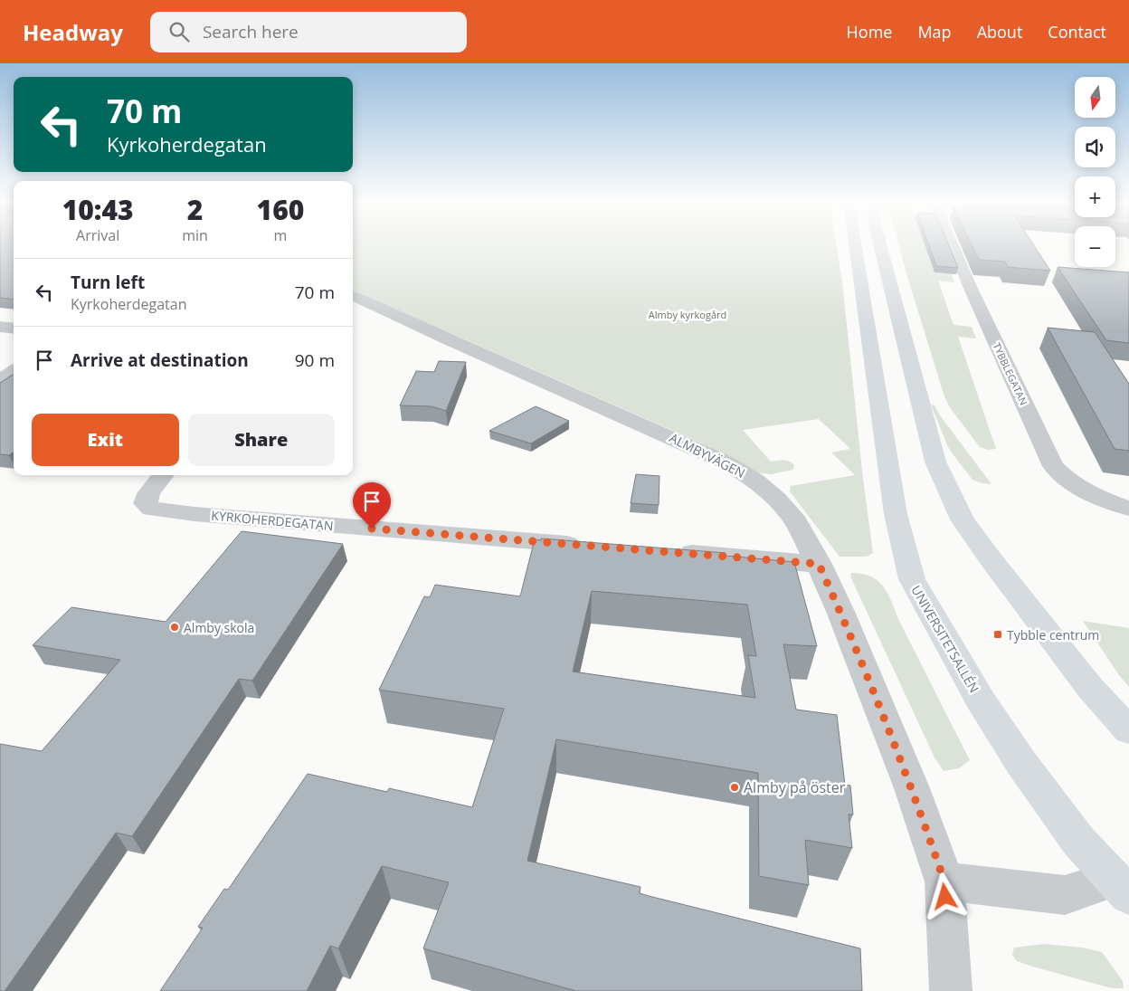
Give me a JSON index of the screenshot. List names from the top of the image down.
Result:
{
  "streets": {
    "main road": ["UNIVERSITETSALLÉN"],
    "street": ["TYBBLEGATAN", "ALMBYVÄGEN", "KYRKOHERDEGATAN"]
  },
  "parks": ["Almby kyrkogård"],
  "places": {
    "other": ["Almby skola", "Almby på öster"],
    "transit": ["Tybble centrum"]
  },
  "north": "bottom",
  "page": {
    "header": "Headway",
    "search": "Search here",
    "nav": [
      "Home",
      "Map",
      "About",
      "Contact"
    ],
    "map_buttons": ["+", "−"],
    "turn": ["70 m", "Kyrkoherdegatan"],
    "eta": [
      "10:43",
      "Arrival",
      "2",
      "min",
      "160",
      "m"
    ],
    "list": [
      {
        "name": "Turn left",
        "note": "Kyrkoherdegatan",
        "value": "70 m"
      },
      {
        "name": "Arrive at destination",
        "value": "90 m"
      }
    ],
    "buttons": ["Exit", "Share"]
  }
}
